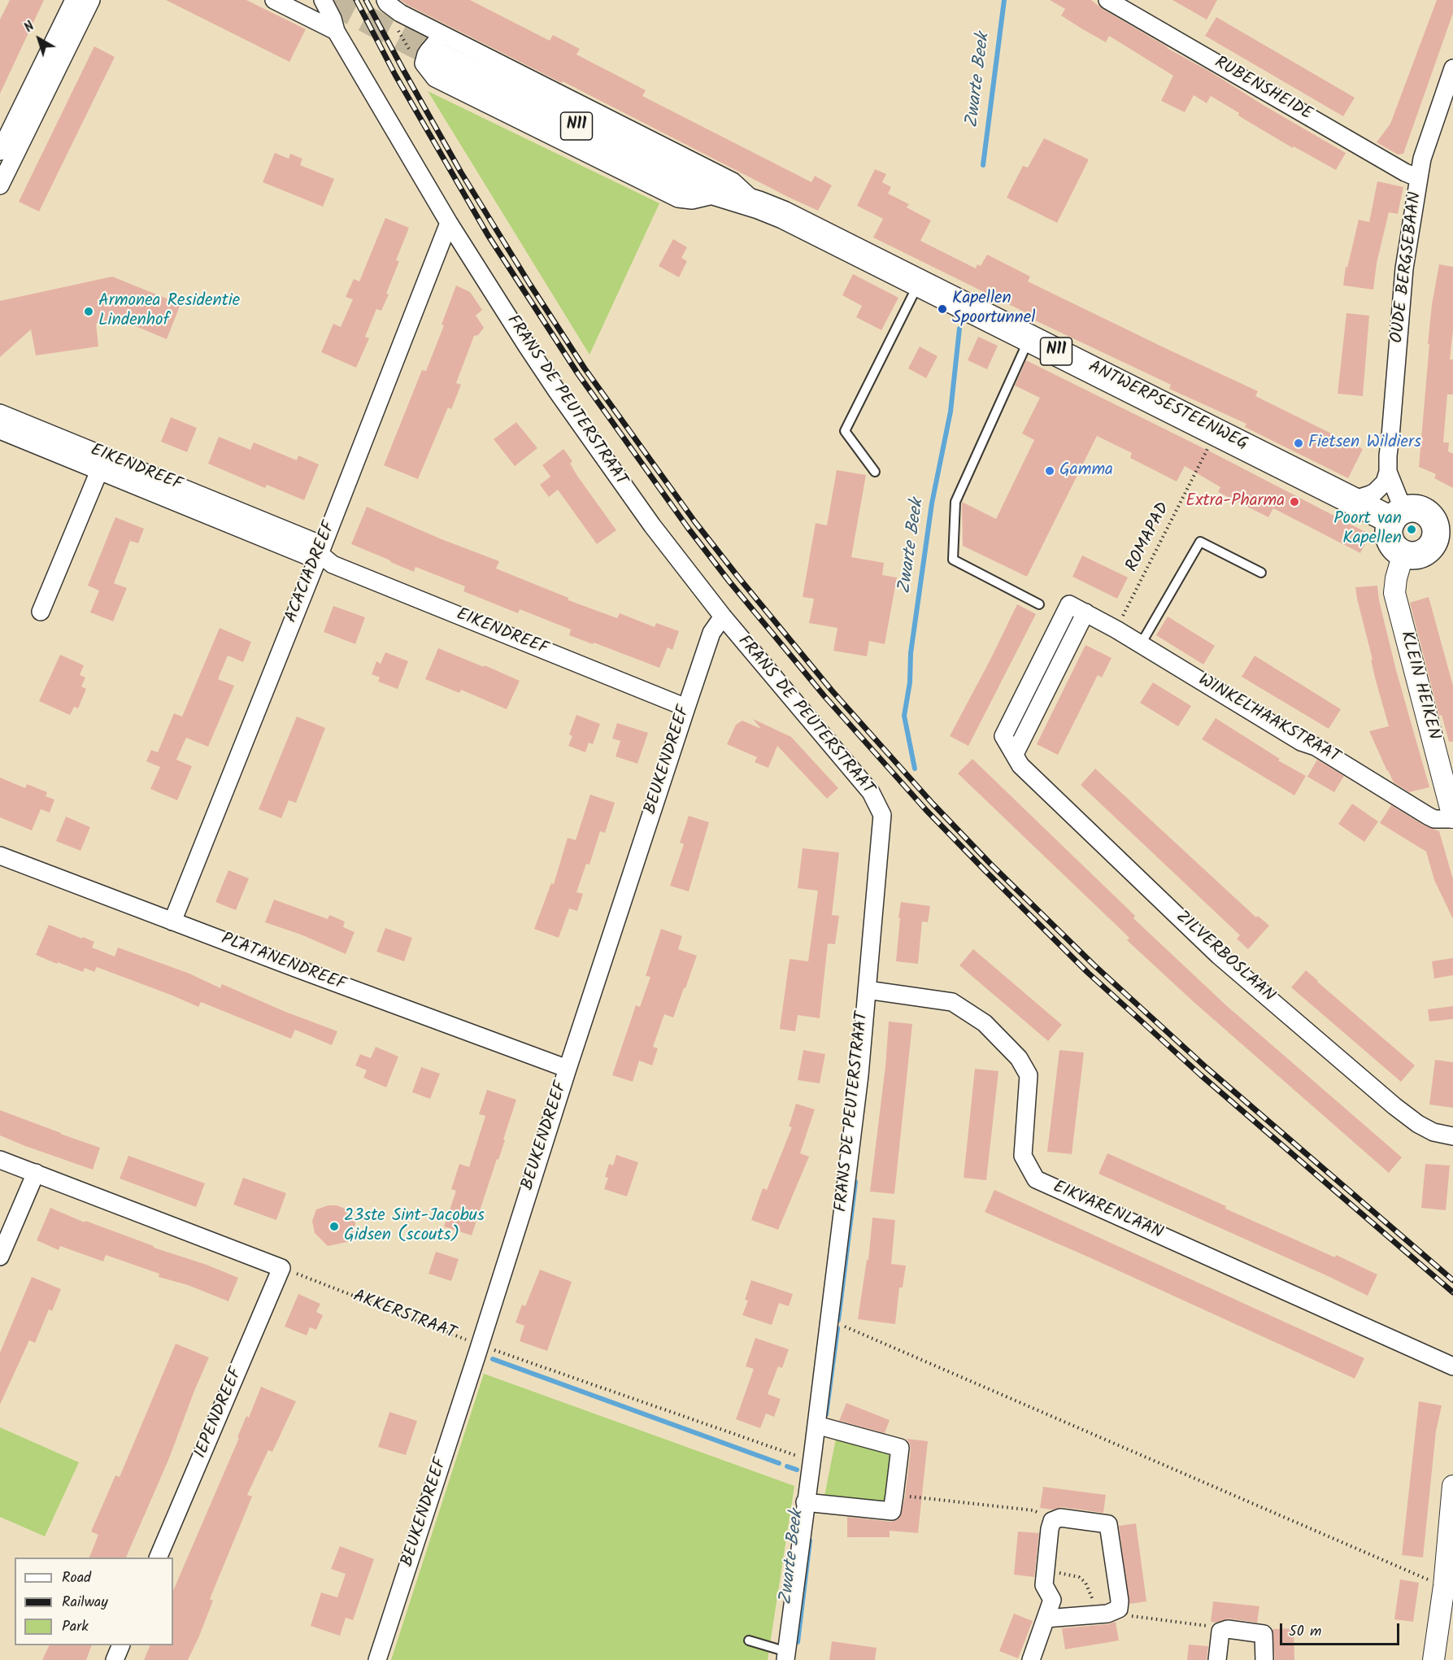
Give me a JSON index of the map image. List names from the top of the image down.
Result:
{
  "streets": {
    "main road": ["N11", "ANTWERPSESTEENWEG"],
    "street": [
      "RUBENSHEIDE",
      "OUDE BERGSEBAAN",
      "FRANS DE PEUTERSTRAAT",
      "EIKENDREEF",
      "ACACIADREEF",
      "KLEIN HEIKEN",
      "WINKELHAAKSTRAAT",
      "BEUKENDREEF",
      "ZILVERBOSLAAN",
      "PLATANENDREEF",
      "EIKVARENLAAN",
      "IEPENDREEF"
    ],
    "path": ["ROMAPAD", "AKKERSTRAAT"]
  },
  "crossings": [
    ["RUBENSHEIDE", "OUDE BERGSEBAAN"],
    ["N11", "OUDE BERGSEBAAN"],
    ["N11", "ANTWERPSESTEENWEG"],
    ["N11", "KLEIN HEIKEN"],
    ["OUDE BERGSEBAAN", "ANTWERPSESTEENWEG"],
    ["OUDE BERGSEBAAN", "KLEIN HEIKEN"],
    ["FRANS DE PEUTERSTRAAT", "ACACIADREEF"],
    ["FRANS DE PEUTERSTRAAT", "BEUKENDREEF"],
    ["FRANS DE PEUTERSTRAAT", "EIKVARENLAAN"],
    ["FRANS DE PEUTERSTRAAT", "AKKERSTRAAT"],
    ["ANTWERPSESTEENWEG", "ROMAPAD"],
    ["ANTWERPSESTEENWEG", "KLEIN HEIKEN"],
    ["EIKENDREEF", "ACACIADREEF"],
    ["EIKENDREEF", "BEUKENDREEF"],
    ["ROMAPAD", "WINKELHAAKSTRAAT"],
    ["ACACIADREEF", "PLATANENDREEF"],
    ["KLEIN HEIKEN", "WINKELHAAKSTRAAT"],
    ["WINKELHAAKSTRAAT", "ZILVERBOSLAAN"],
    ["BEUKENDREEF", "PLATANENDREEF"],
    ["BEUKENDREEF", "AKKERSTRAAT"],
    ["AKKERSTRAAT", "IEPENDREEF"]
  ],
  "water": ["Zwarte Beek"],
  "places": [
    "Kapellen Spoortunnel",
    "Armonea Residentie Lindenhof",
    "Fietsen Wildiers",
    "Gamma",
    "Extra-Pharma",
    "Poort van Kapellen",
    "23ste Sint-Jacobus Gidsen (scouts)"
  ],
  "legend": ["Road", "Railway", "Park"],
  "scale_bar": "50 m",
  "north": "top left"
}
